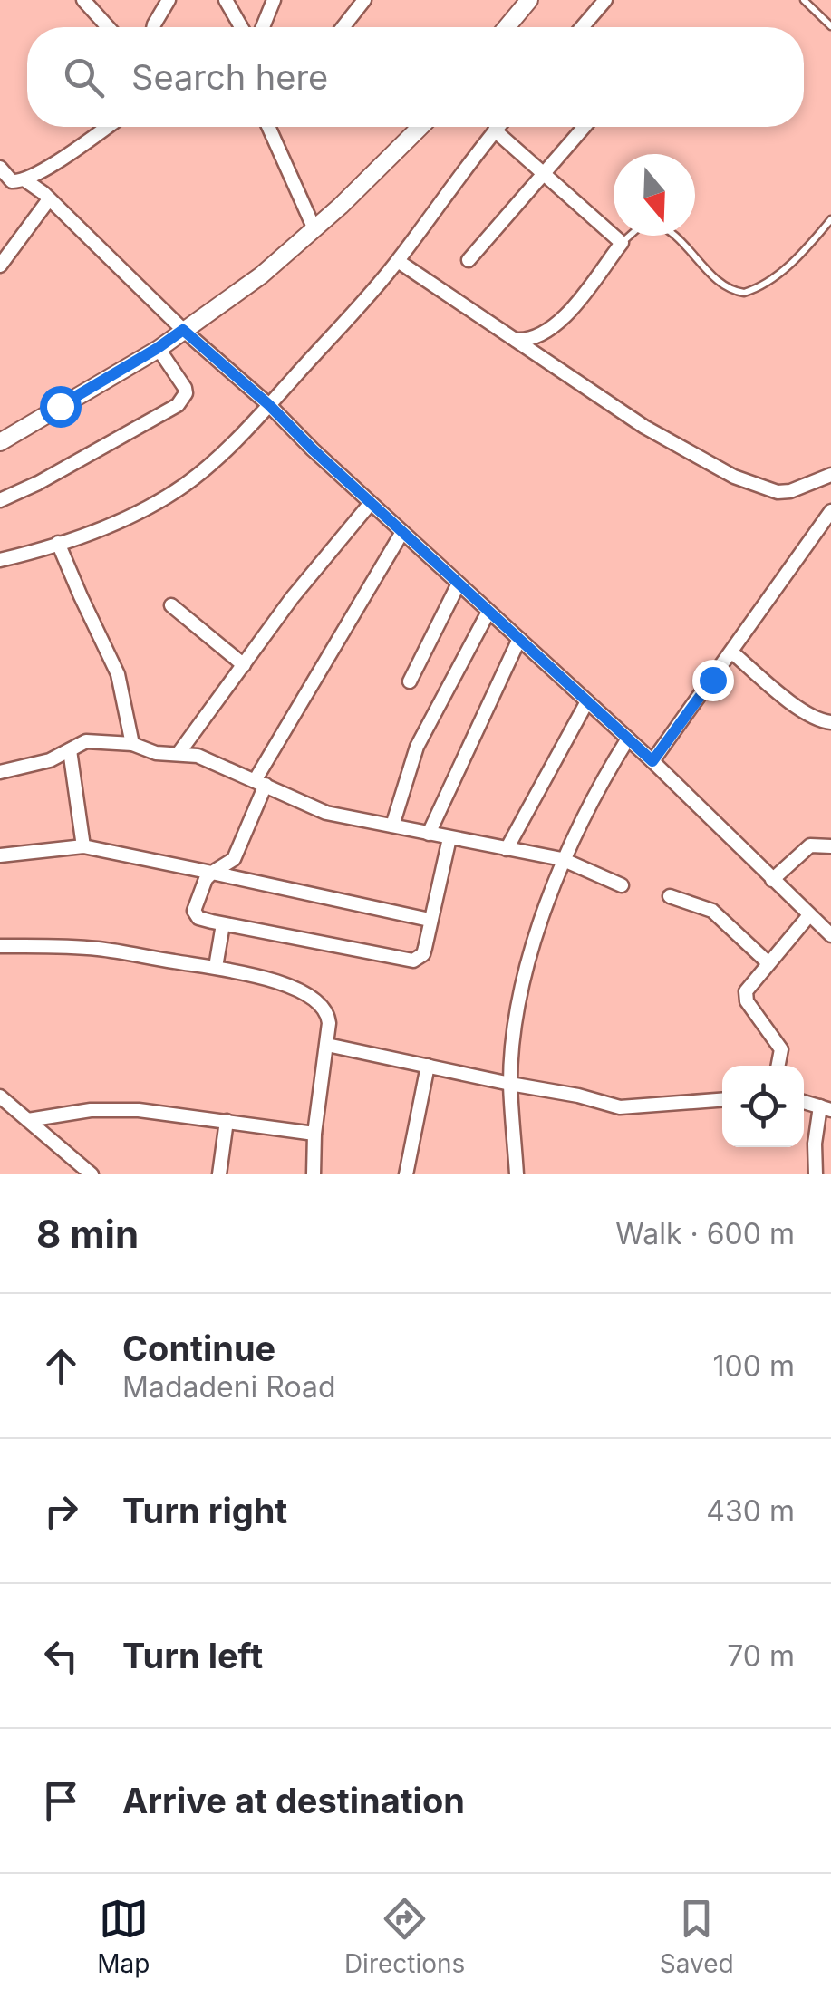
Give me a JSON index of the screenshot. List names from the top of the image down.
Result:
{
  "north": "bottom",
  "page": {
    "search": "Search here",
    "heading": ["8 min", "Walk · 600 m"],
    "list": [
      ["Continue", "Madadeni Road", "100 m"],
      ["Turn right", "430 m"],
      ["Turn left", "70 m"],
      "Arrive at destination"
    ],
    "nav": ["Map", "Directions", "Saved"]
  }
}
